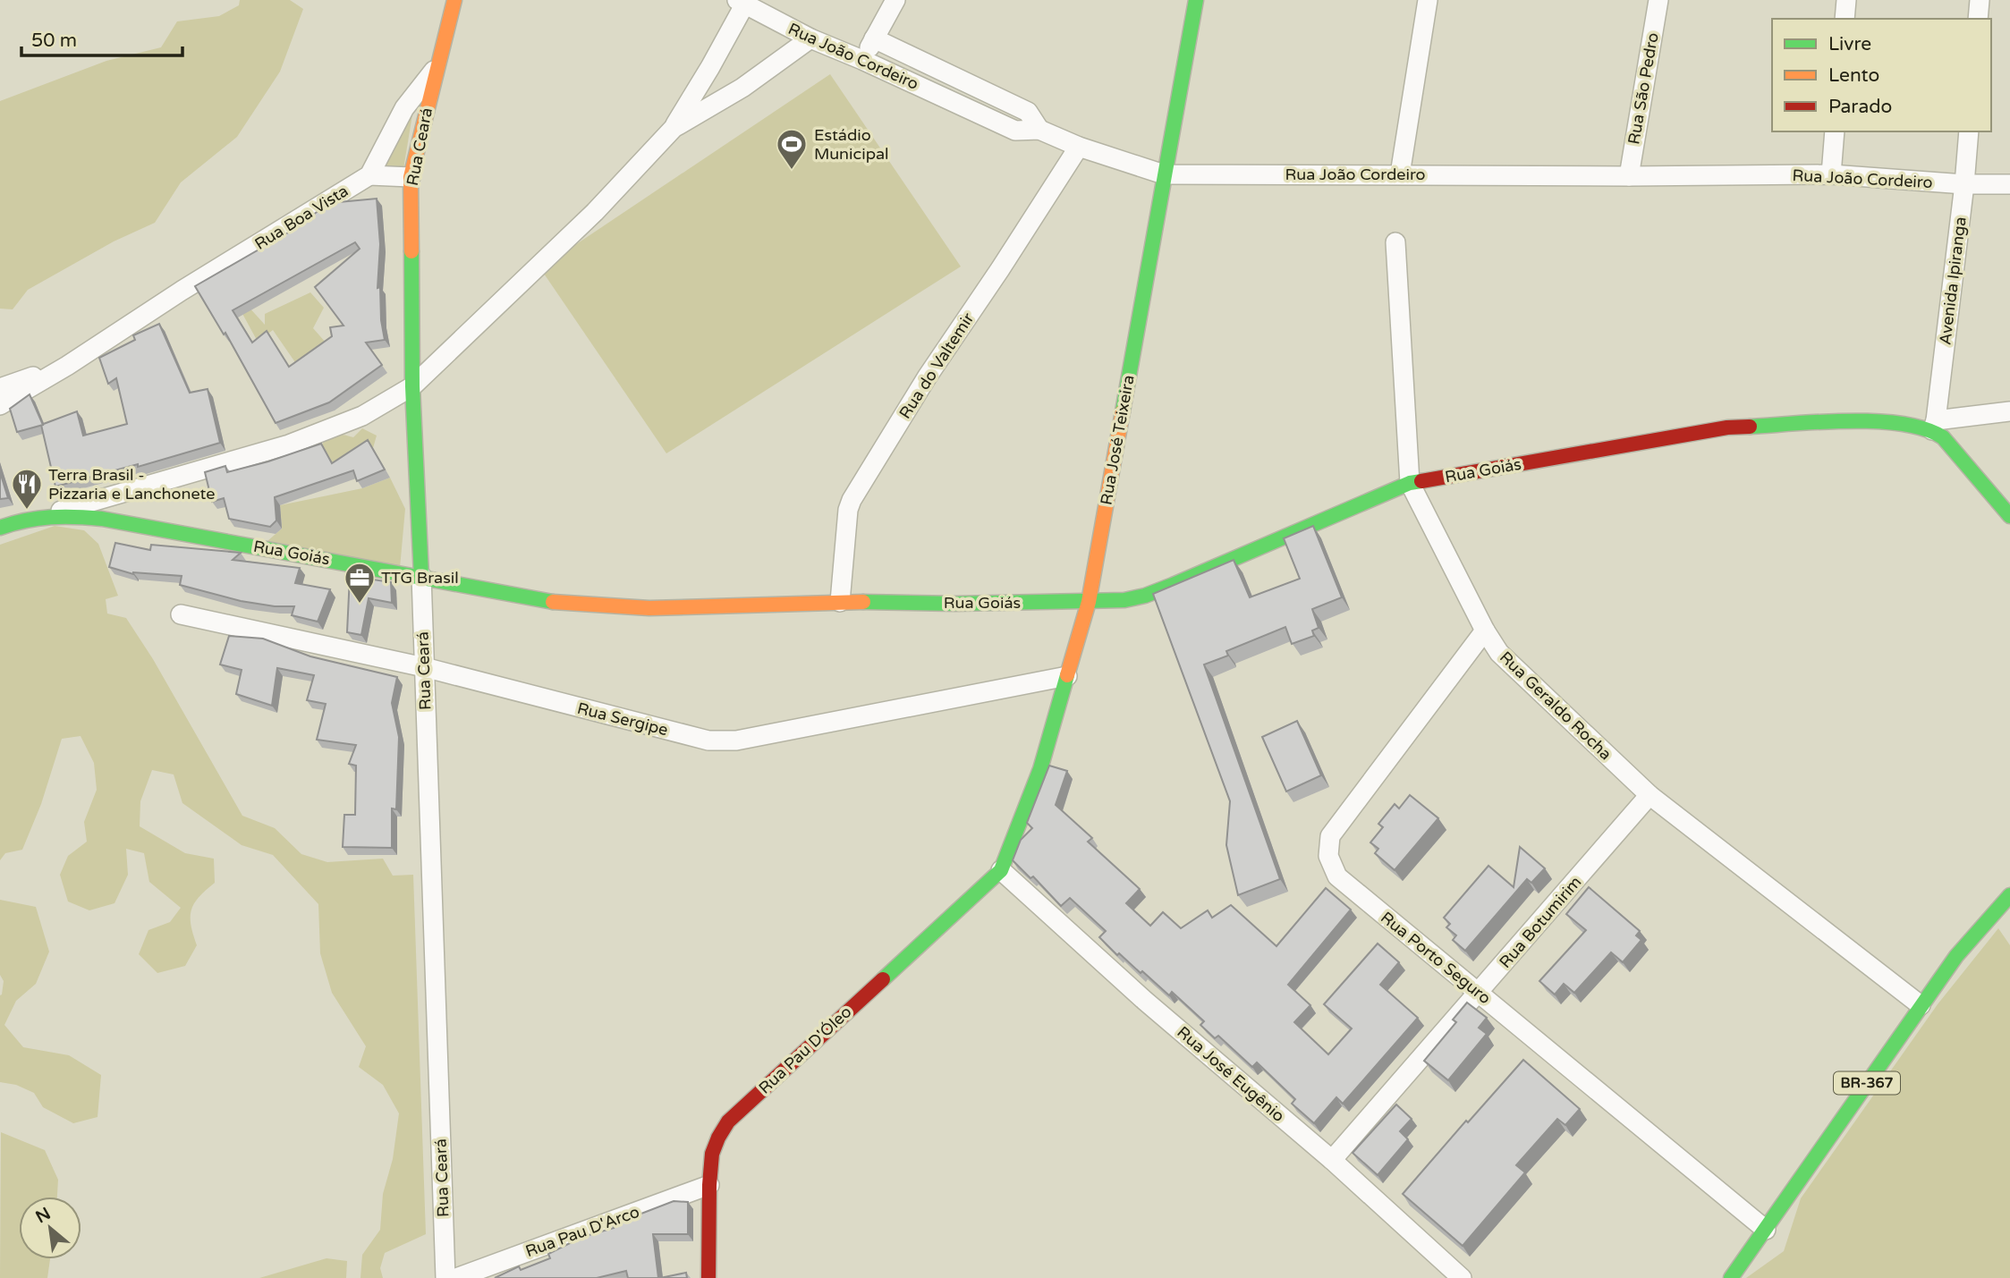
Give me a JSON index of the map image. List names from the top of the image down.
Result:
{
  "streets": {
    "street": [
      "Rua João Cordeiro",
      "Rua São Pedro",
      "Rua Ceará",
      "Rua Boa Vista",
      "Avenida Ipiranga",
      "Rua do Valtemir",
      "Rua José Teixeira",
      "Rua Goiás",
      "Rua Geraldo Rocha",
      "Rua Sergipe",
      "Rua Botumirim",
      "Rua Porto Seguro",
      "Rua Pau D'Óleo",
      "Rua José Eugênio",
      "BR-367",
      "Rua Pau D'Arco"
    ]
  },
  "crossings": [
    ["Rua João Cordeiro", "Rua São Pedro"],
    ["Rua João Cordeiro", "Avenida Ipiranga"],
    ["Rua João Cordeiro", "Rua do Valtemir"],
    ["Rua João Cordeiro", "Rua José Teixeira"],
    ["Rua Ceará", "Rua Goiás"],
    ["Rua Ceará", "Rua Sergipe"],
    ["Avenida Ipiranga", "Rua Goiás"],
    ["Rua do Valtemir", "Rua Goiás"],
    ["Rua José Teixeira", "Rua Goiás"],
    ["Rua José Teixeira", "Rua Sergipe"],
    ["Rua José Teixeira", "Rua Pau D'Óleo"],
    ["Rua José Teixeira", "Rua José Eugênio"],
    ["Rua Goiás", "Rua Geraldo Rocha"],
    ["Rua Geraldo Rocha", "Rua Botumirim"],
    ["Rua Geraldo Rocha", "Rua Porto Seguro"],
    ["Rua Geraldo Rocha", "BR-367"],
    ["Rua Botumirim", "Rua Porto Seguro"],
    ["Rua Botumirim", "Rua José Eugênio"],
    ["Rua Porto Seguro", "BR-367"],
    ["Rua Pau D'Óleo", "Rua José Eugênio"],
    ["Rua Pau D'Óleo", "Rua Pau D'Arco"]
  ],
  "places": {
    "sports": ["Estádio Municipal"],
    "restaurant": ["Terra Brasil - Pizzaria e Lanchonete"],
    "office": ["TTG Brasil"]
  },
  "legend": ["Livre", "Lento", "Parado"],
  "scale_bar": "50 m",
  "north": "top left"
}
